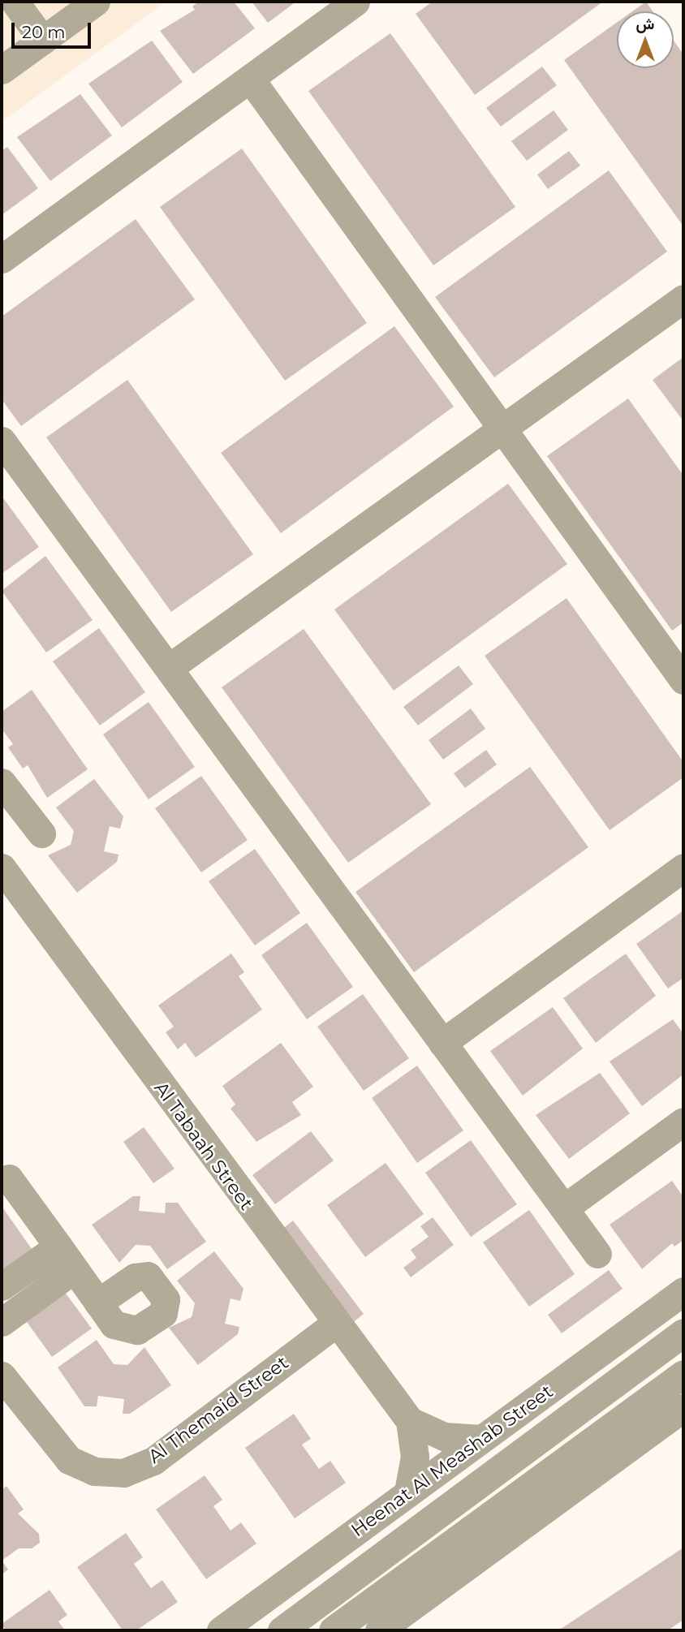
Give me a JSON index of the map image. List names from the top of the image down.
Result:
{
  "streets": {
    "street": ["Al Tabaah Street", "Al Themaid Street", "Heenat Al Meashab Street"]
  },
  "crossings": [
    ["Al Tabaah Street", "Al Themaid Street"],
    ["Al Tabaah Street", "Heenat Al Meashab Street"]
  ],
  "scale_bar": "20 m",
  "north": "top"
}
